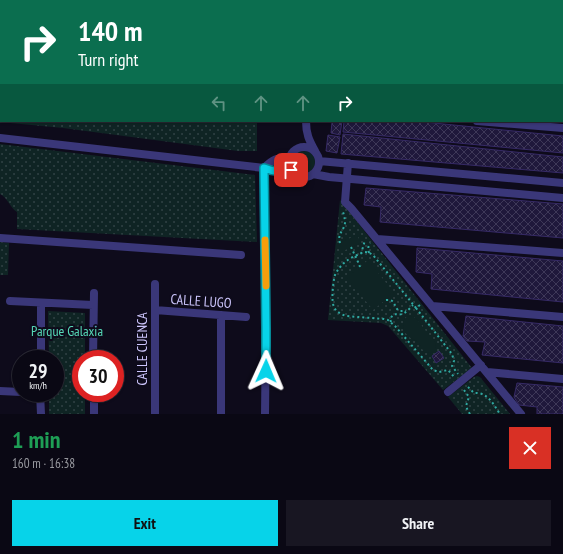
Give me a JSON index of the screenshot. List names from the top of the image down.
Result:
{
  "streets": {
    "street": ["CALLE LUGO", "CALLE CUENCA"]
  },
  "crossings": [
    ["CALLE LUGO", "CALLE CUENCA"]
  ],
  "parks": ["Parque Galaxia"],
  "page": {
    "turn": ["140 m", "Turn right"],
    "speed": "29 km/h",
    "limit": "30",
    "heading": ["1 min", "160 m · 16:38"],
    "buttons": ["Exit", "Share"]
  }
}
